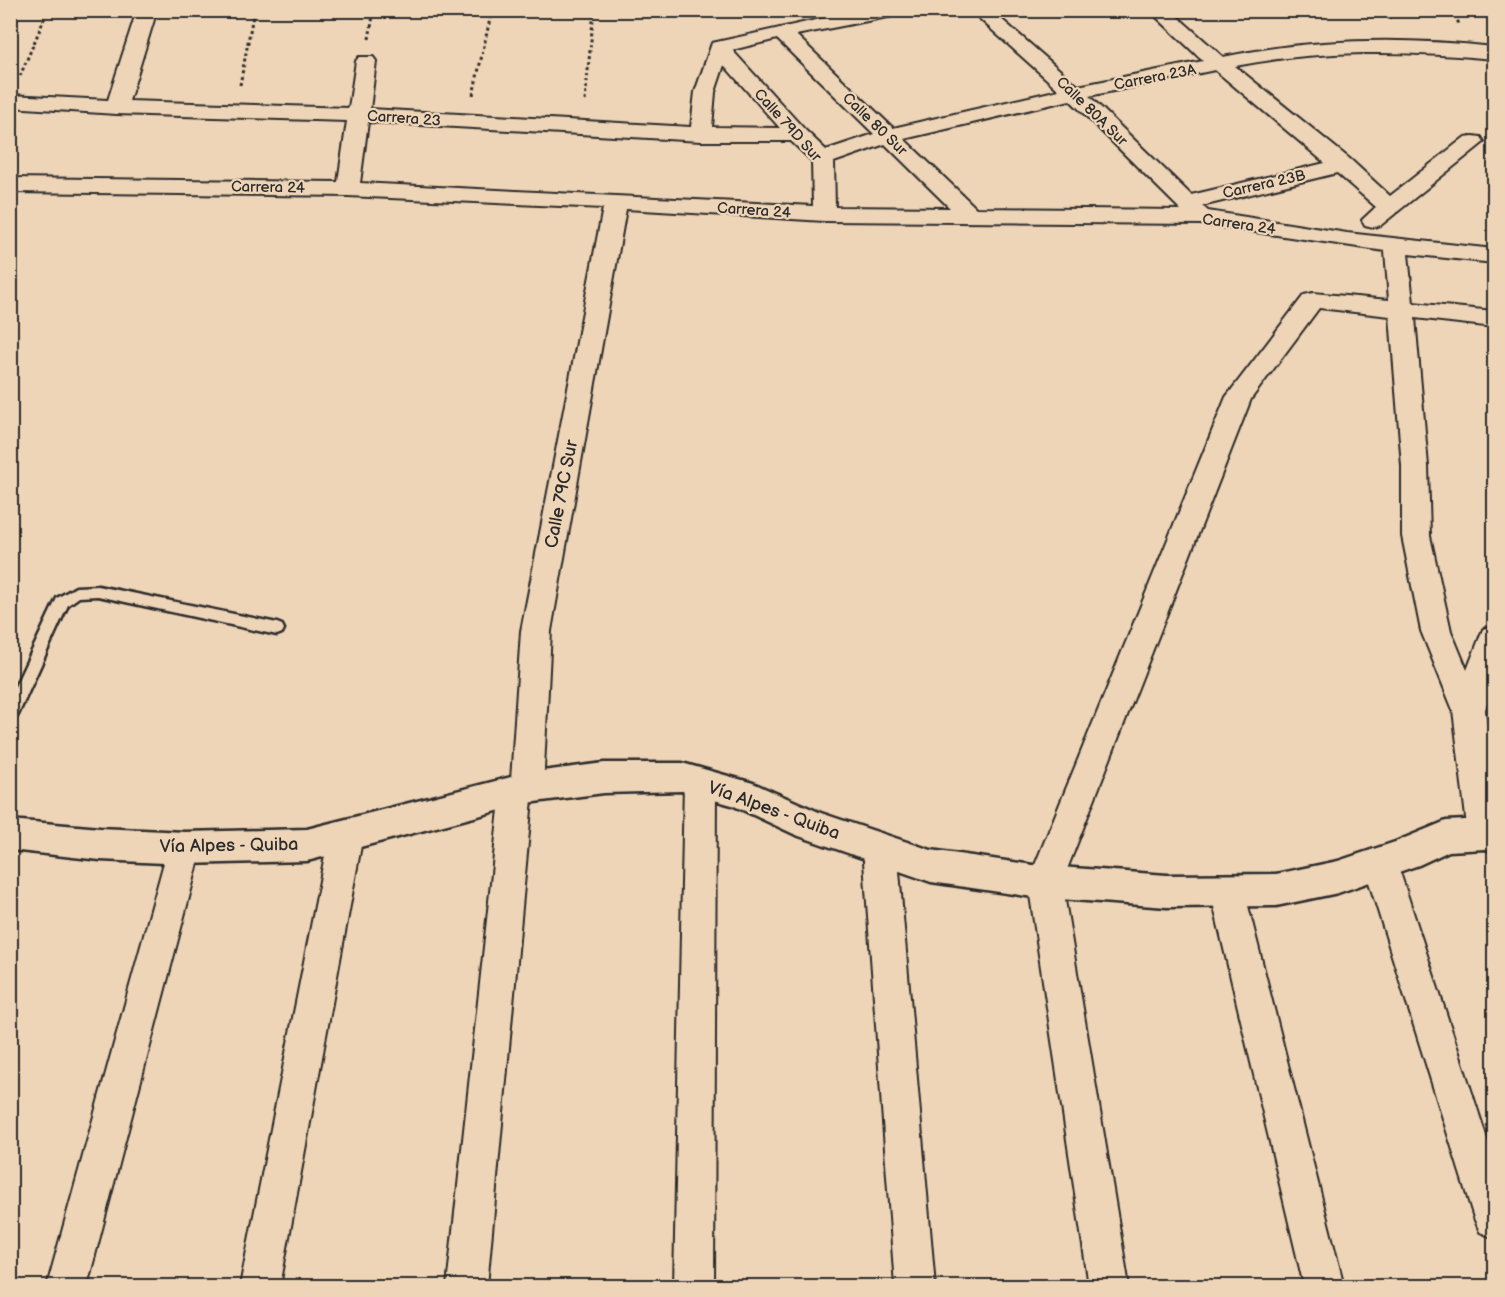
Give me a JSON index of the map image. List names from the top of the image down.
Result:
{
  "streets": {
    "street": [
      "Carrera 23A",
      "Calle 80A Sur",
      "Carrera 23",
      "Calle 80 Sur",
      "Calle 79D Sur",
      "Carrera 23B",
      "Carrera 24",
      "Calle 79C Sur",
      "Vía Alpes - Quiba"
    ]
  },
  "crossings": [
    ["Carrera 23A", "Calle 80A Sur"],
    ["Carrera 23A", "Calle 80 Sur"],
    ["Carrera 23A", "Calle 79D Sur"],
    ["Calle 80A Sur", "Carrera 23B"],
    ["Calle 80A Sur", "Carrera 24"],
    ["Carrera 23", "Calle 79D Sur"],
    ["Calle 80 Sur", "Carrera 24"],
    ["Calle 79D Sur", "Carrera 24"],
    ["Carrera 23B", "Carrera 24"],
    ["Carrera 24", "Calle 79C Sur"],
    ["Calle 79C Sur", "Vía Alpes - Quiba"]
  ]
}
